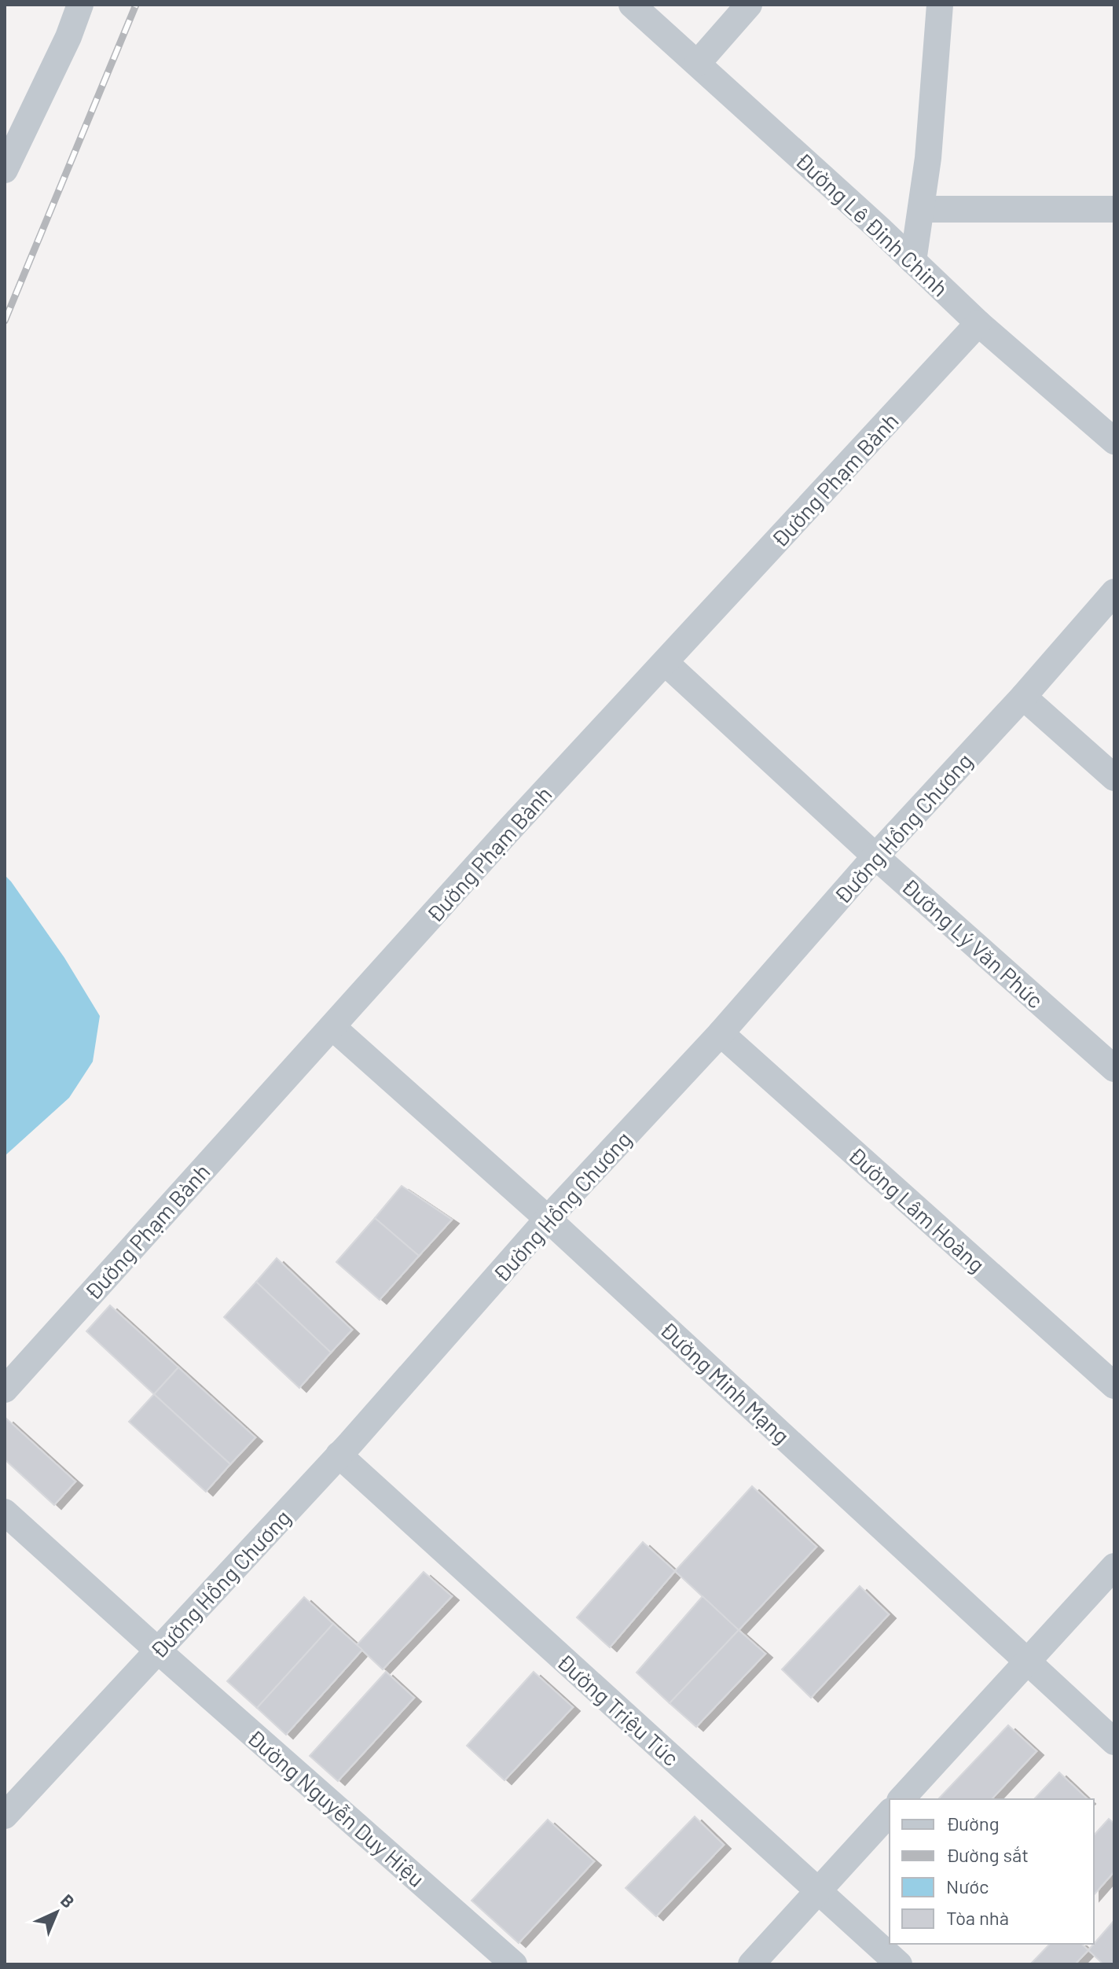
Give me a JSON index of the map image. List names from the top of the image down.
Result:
{
  "streets": {
    "street": [
      "Đường Lê Đinh Chinh",
      "Đường Phạm Bành",
      "Đường Hồng Chương",
      "Đường Lý Văn Phức",
      "Đường Lâm Hoàng",
      "Đường Minh Mạng",
      "Đường Triệu Túc",
      "Đường Nguyễn Duy Hiệu"
    ]
  },
  "crossings": [
    ["Đường Lê Đinh Chinh", "Đường Phạm Bành"],
    ["Đường Phạm Bành", "Đường Lý Văn Phức"],
    ["Đường Phạm Bành", "Đường Minh Mạng"],
    ["Đường Hồng Chương", "Đường Lý Văn Phức"],
    ["Đường Hồng Chương", "Đường Lâm Hoàng"],
    ["Đường Hồng Chương", "Đường Minh Mạng"],
    ["Đường Hồng Chương", "Đường Triệu Túc"],
    ["Đường Hồng Chương", "Đường Nguyễn Duy Hiệu"]
  ],
  "legend": [
    "Đường",
    "Đường sắt",
    "Nước",
    "Tòa nhà"
  ],
  "north": "top right"
}
